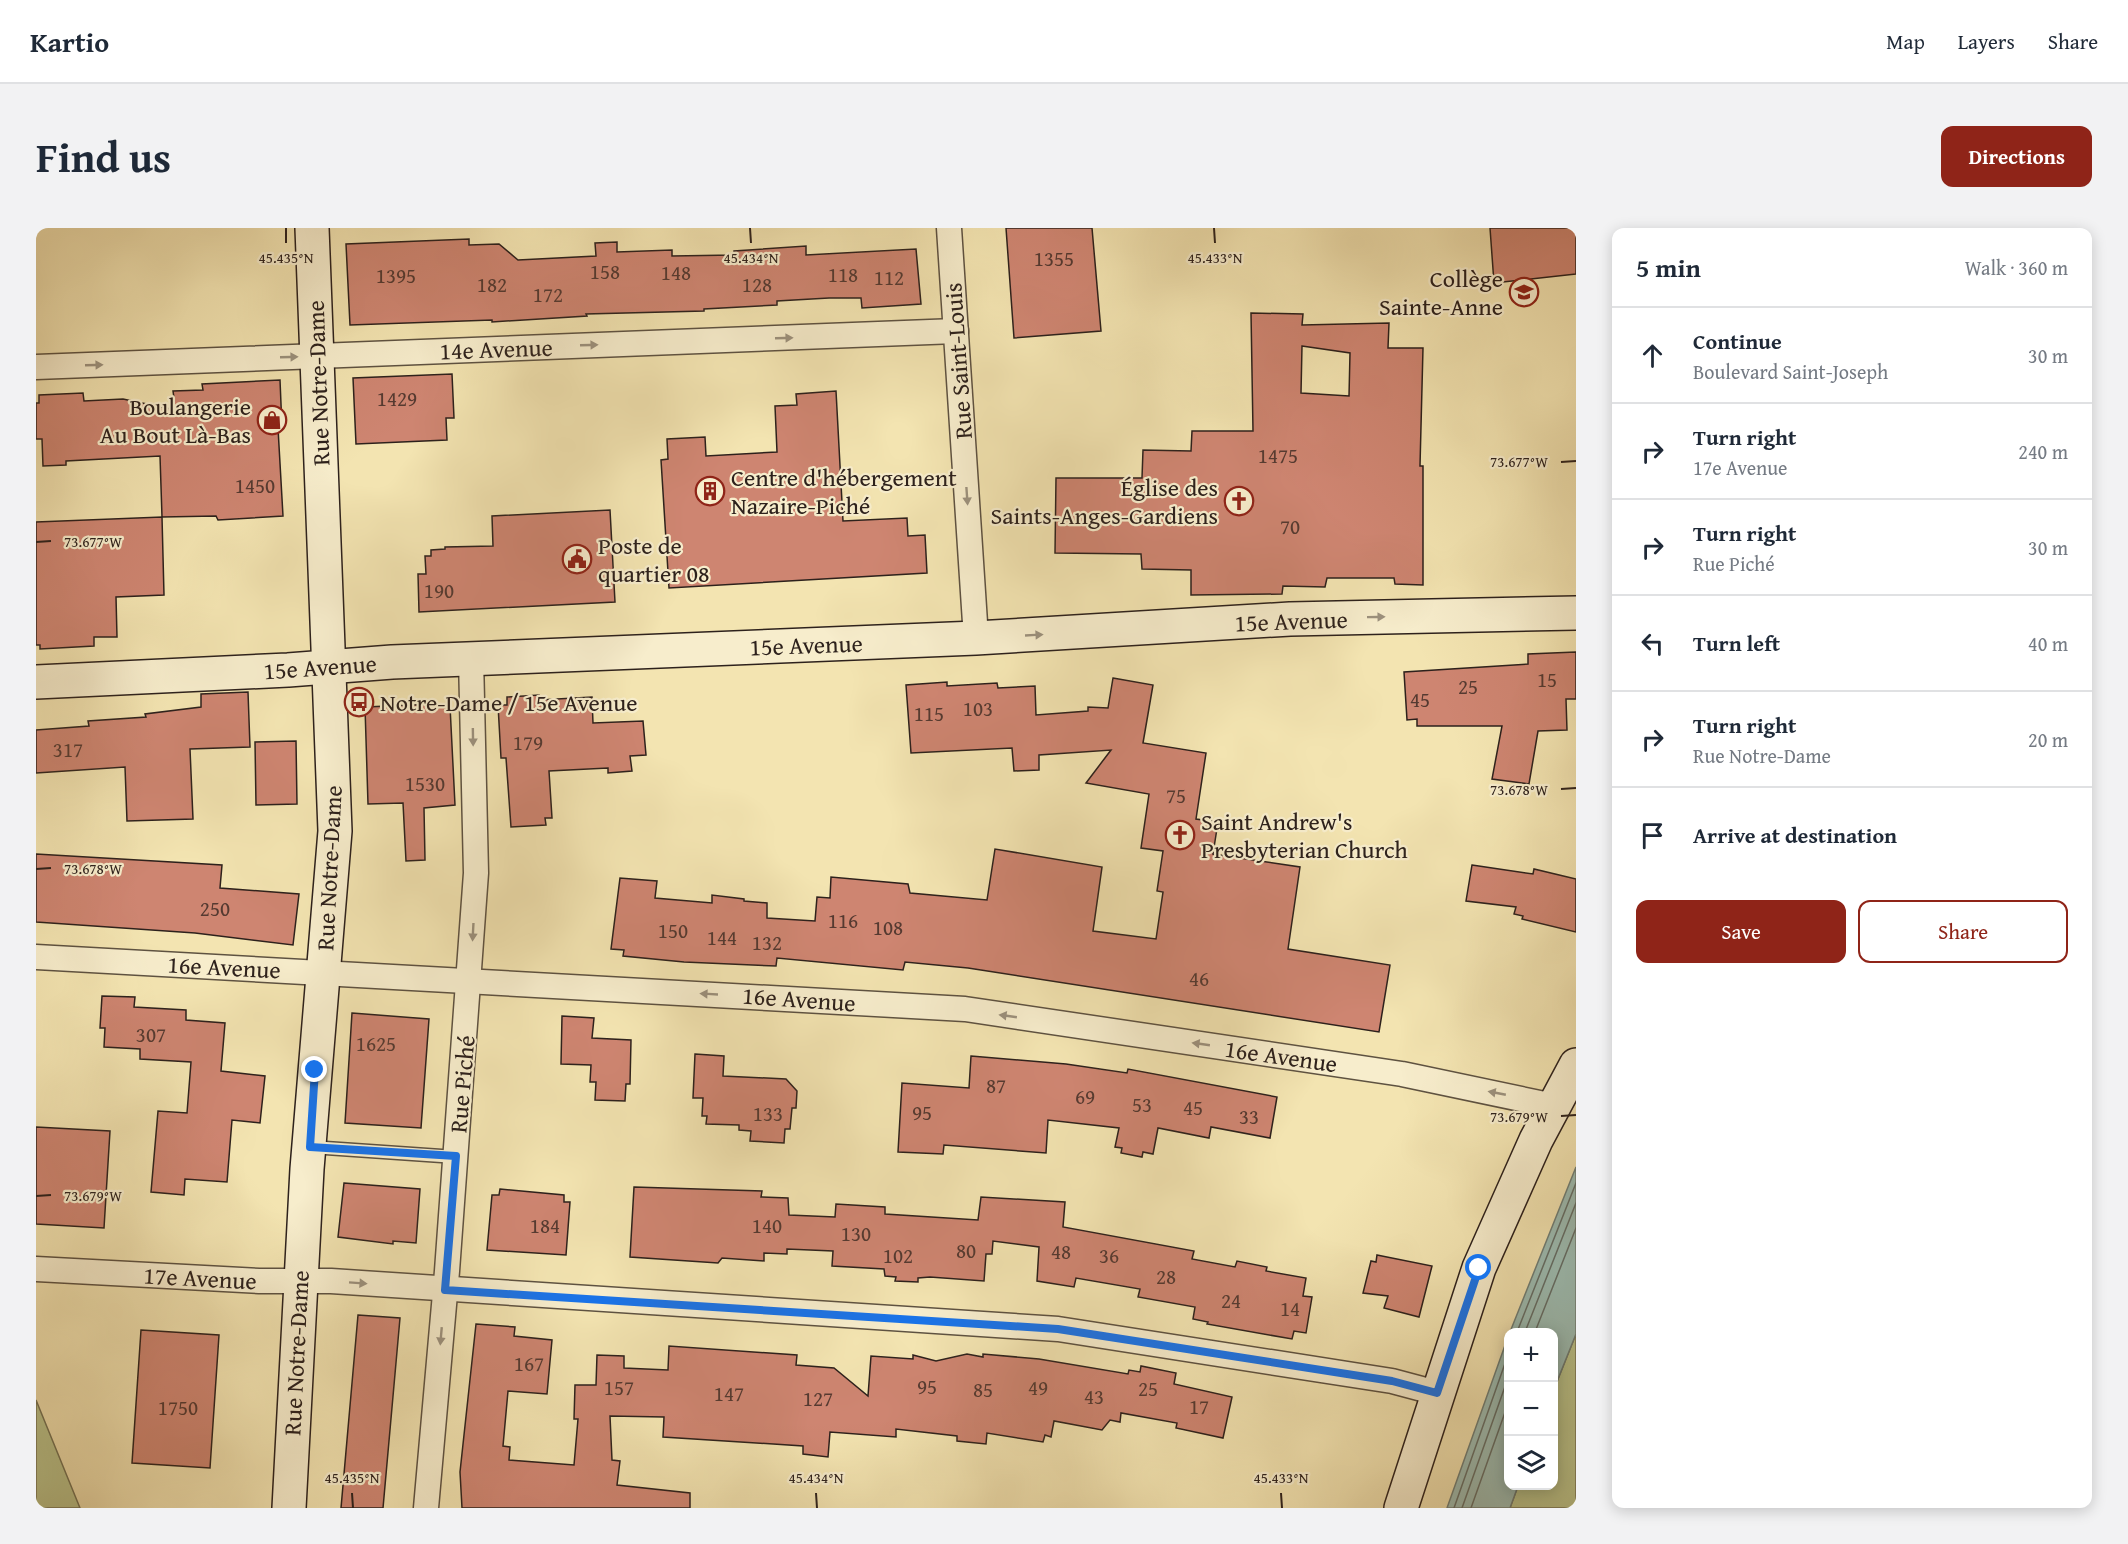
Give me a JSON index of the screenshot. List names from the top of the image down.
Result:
{
  "streets": {
    "street": [
      "14e Avenue",
      "Rue Saint-Louis",
      "Rue Notre-Dame",
      "15e Avenue",
      "16e Avenue",
      "Rue Piché",
      "17e Avenue"
    ]
  },
  "crossings": [
    ["14e Avenue", "Rue Saint-Louis"],
    ["14e Avenue", "Rue Notre-Dame"],
    ["Rue Saint-Louis", "15e Avenue"],
    ["Rue Notre-Dame", "15e Avenue"],
    ["Rue Notre-Dame", "16e Avenue"],
    ["Rue Notre-Dame", "17e Avenue"],
    ["15e Avenue", "Rue Piché"],
    ["16e Avenue", "Rue Piché"],
    ["Rue Piché", "17e Avenue"]
  ],
  "one_way": [
    "14e Avenue",
    "Rue Saint-Louis",
    "15e Avenue",
    "16e Avenue",
    "Rue Piché"
  ],
  "places": {
    "school or university": ["Collège Sainte-Anne"],
    "shop": ["Boulangerie Au Bout Là-Bas"],
    "building": ["Centre d'hébergement Nazaire-Piché"],
    "church": ["Église des Saints-Anges-Gardiens", "Saint Andrew's Presbyterian Church"],
    "public building": ["Poste de quartier 08"],
    "bus stop": ["Notre-Dame / 15e Avenue"]
  },
  "house_numbers": [
    "1355",
    "158",
    "148",
    "118",
    "1395",
    "112",
    "182",
    "128",
    "172",
    "1429",
    "1475",
    "1450",
    "70",
    "190",
    "15",
    "25",
    "45",
    "103",
    "115",
    "179",
    "317",
    "1530",
    "75",
    "250",
    "116",
    "108",
    "150",
    "144",
    "132",
    "46",
    "307",
    "1625",
    "87",
    "69",
    "53",
    "45",
    "95",
    "133",
    "33",
    "184",
    "140",
    "130",
    "80",
    "48",
    "102",
    "36",
    "28",
    "24",
    "14",
    "167",
    "95",
    "157",
    "49",
    "25",
    "85",
    "147",
    "43",
    "127",
    "17",
    "1750"
  ],
  "page": {
    "header": "Kartio",
    "nav": ["Map", "Layers", "Share"],
    "title": "Find us",
    "buttons": [
      "Directions",
      ["Save", "Share"]
    ],
    "heading": ["5 min", "Walk · 360 m"],
    "list": [
      ["Continue", "Boulevard Saint-Joseph", "30 m"],
      ["Turn right", "17e Avenue", "240 m"],
      ["Turn right", "Rue Piché", "30 m"],
      ["Turn left", "40 m"],
      ["Turn right", "Rue Notre-Dame", "20 m"],
      "Arrive at destination"
    ],
    "map_buttons": ["+", "−"]
  },
  "coordinates": [
    "45.435°N",
    "45.434°N",
    "45.433°N",
    "73.677°W",
    "73.678°W",
    "73.679°W"
  ]
}
